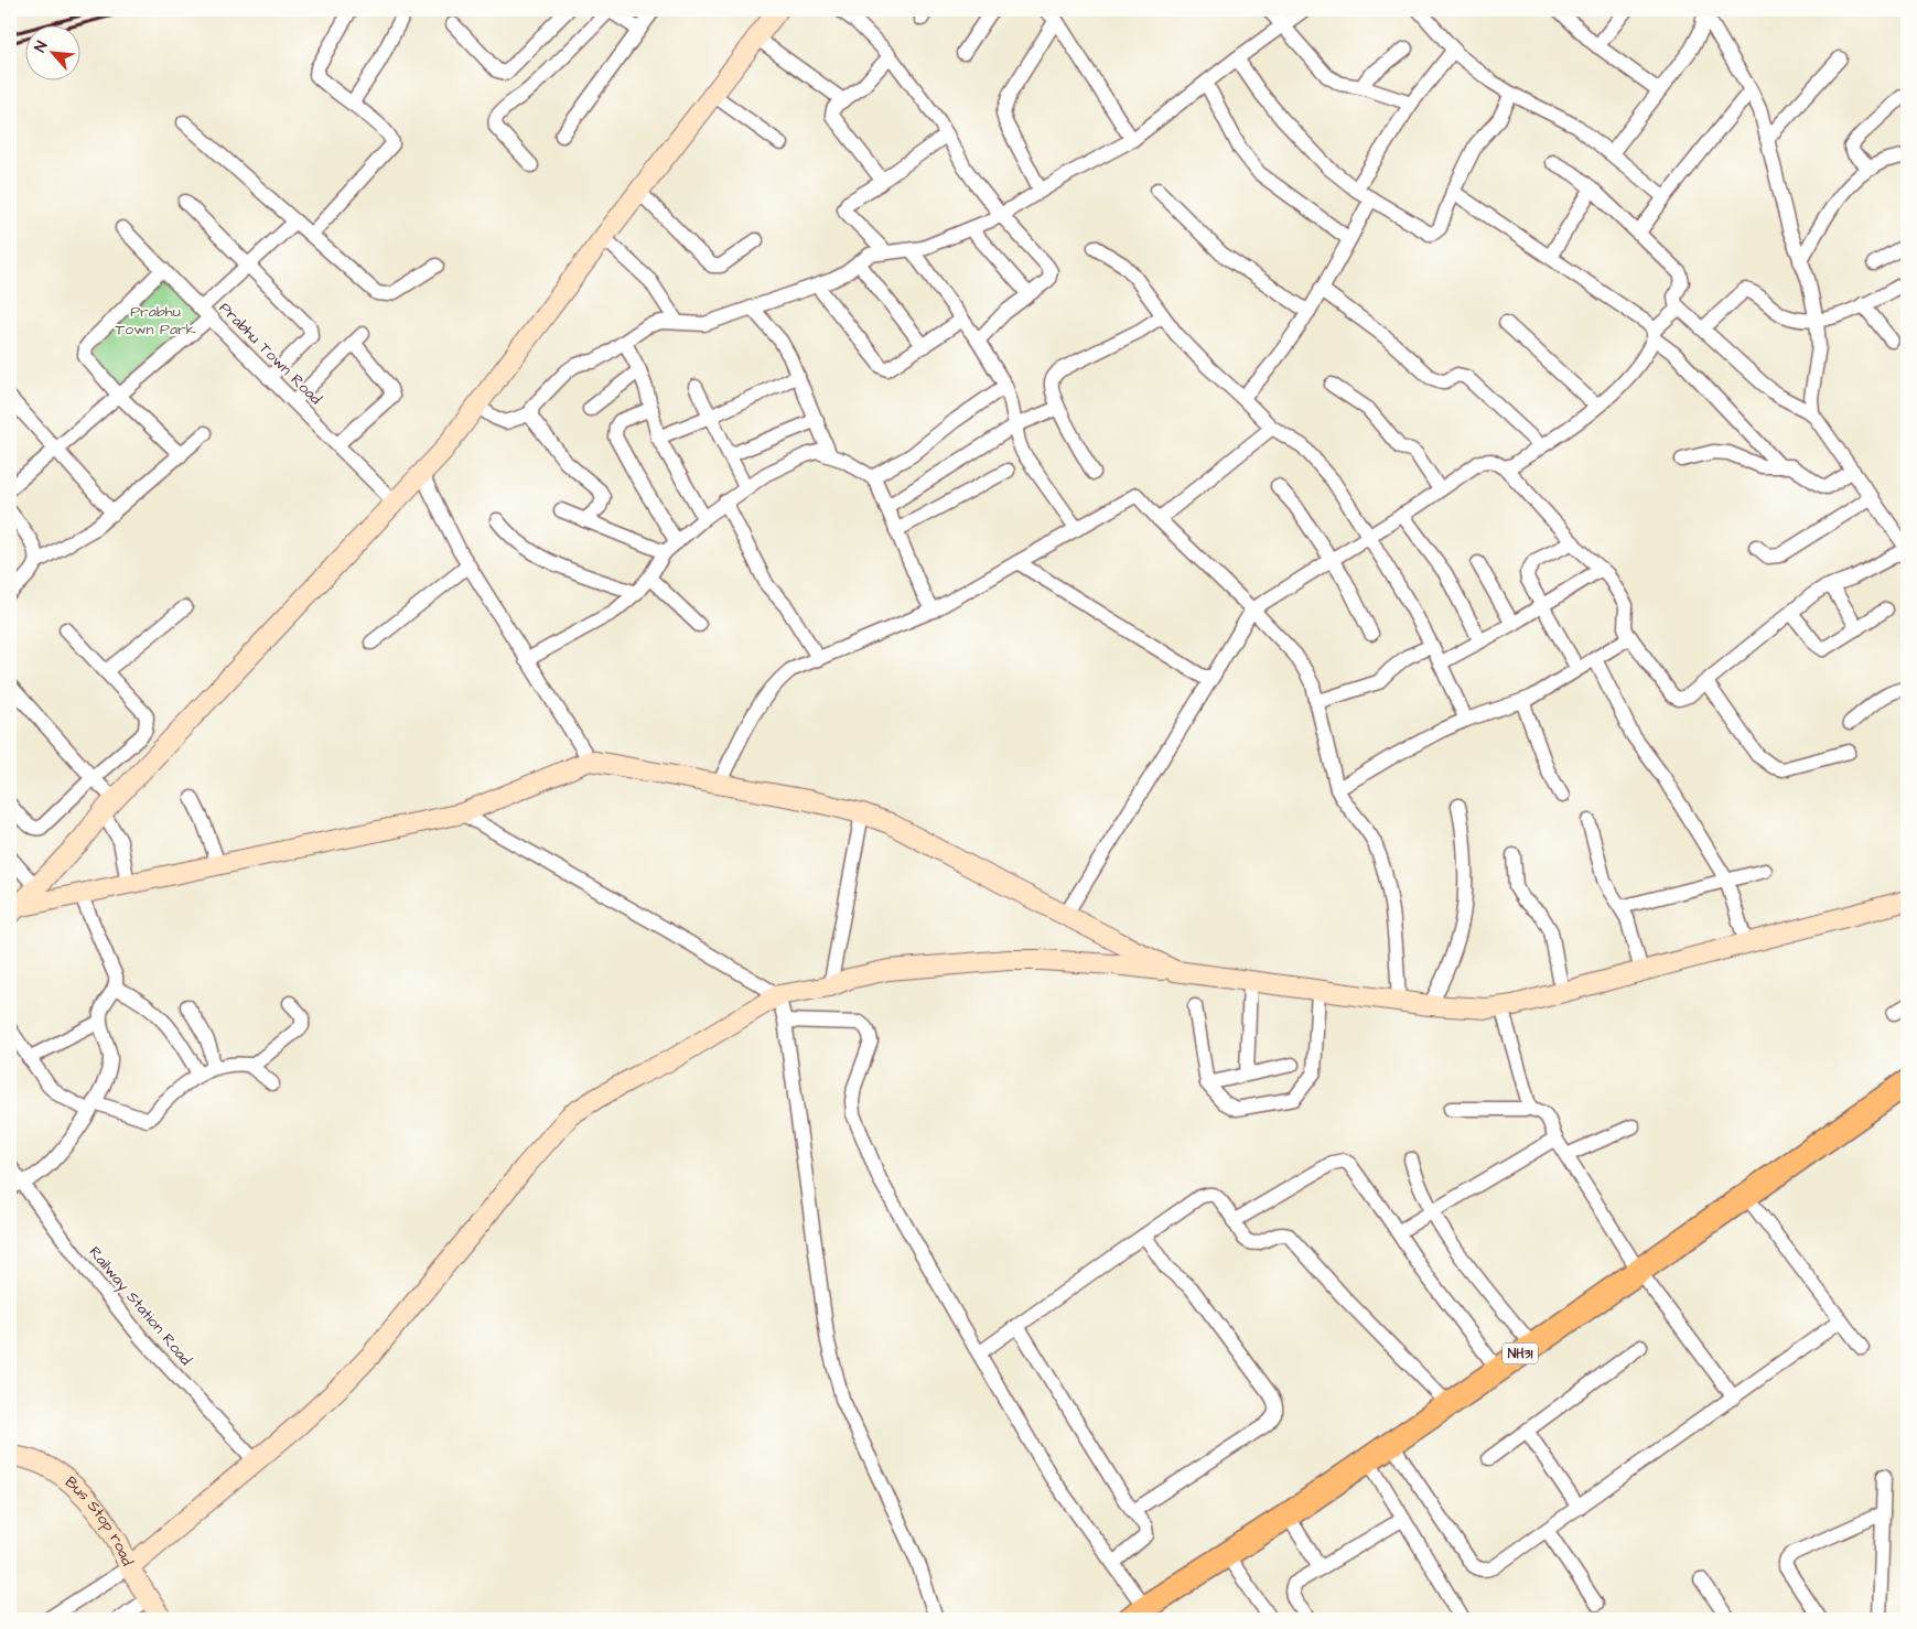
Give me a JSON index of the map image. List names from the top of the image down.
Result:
{
  "streets": {
    "highway": ["NH31"],
    "street": ["Prabhu Town Road", "Railway Station Road", "Bus Stop road"]
  },
  "parks": ["Prabhu Town Park"],
  "north": "top left"
}
